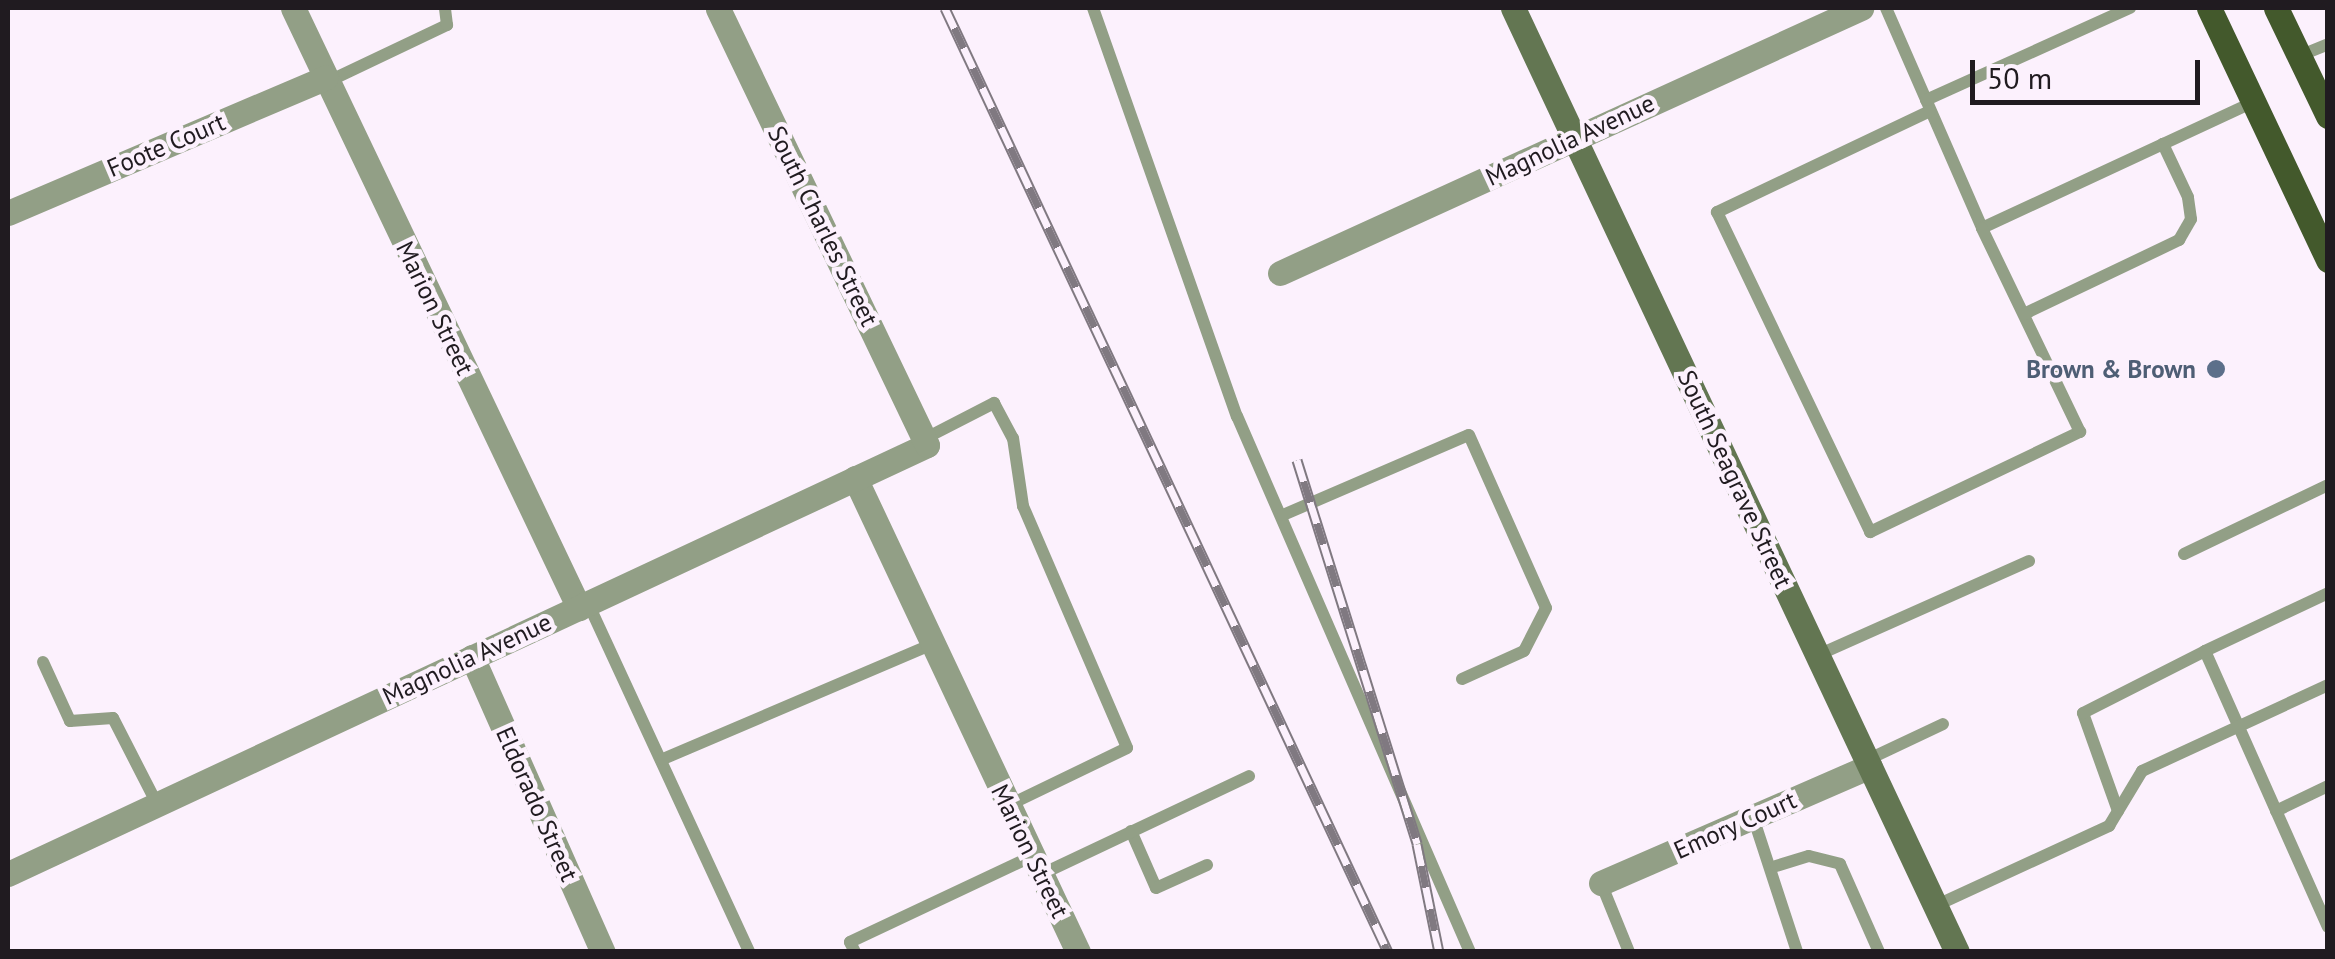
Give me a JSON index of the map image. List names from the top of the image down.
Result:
{
  "streets": {
    "street": [
      "Magnolia Avenue",
      "Foote Court",
      "South Charles Street",
      "Marion Street",
      "South Seagrave Street",
      "Eldorado Street",
      "Emory Court"
    ]
  },
  "crossings": [
    ["Magnolia Avenue", "South Charles Street"],
    ["Magnolia Avenue", "Marion Street"],
    ["Magnolia Avenue", "South Seagrave Street"],
    ["Magnolia Avenue", "Eldorado Street"],
    ["Foote Court", "Marion Street"],
    ["South Seagrave Street", "Emory Court"]
  ],
  "places": ["Brown & Brown"],
  "scale_bar": "50 m"
}
